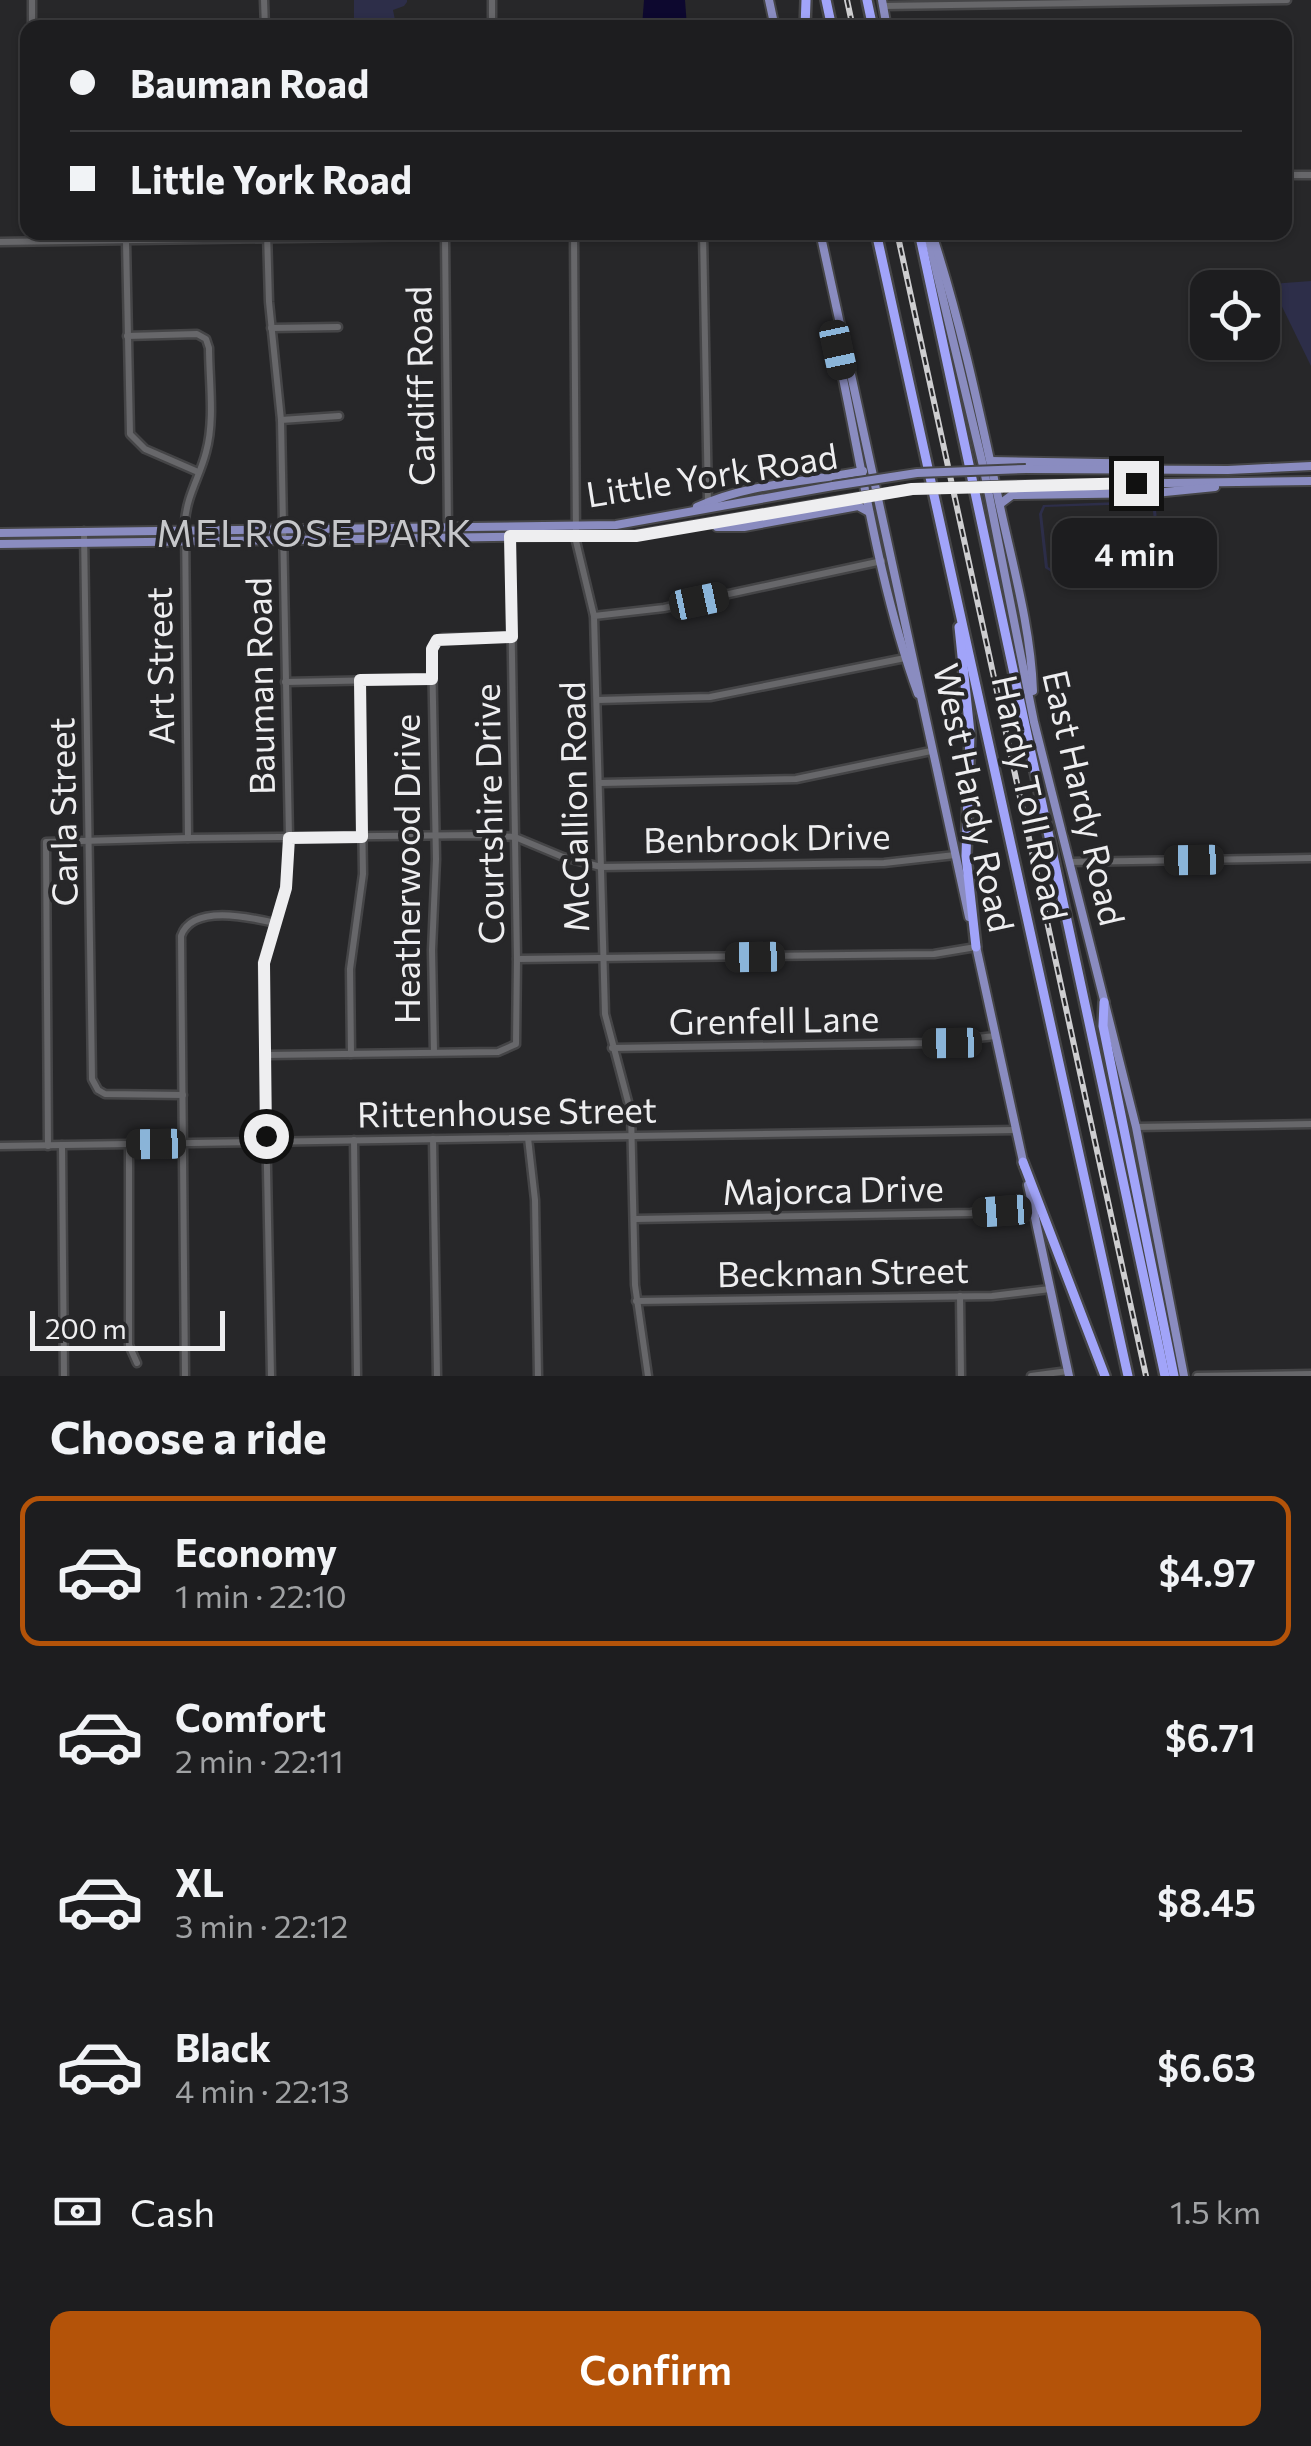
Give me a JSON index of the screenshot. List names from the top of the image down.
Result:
{
  "streets": {
    "highway": ["Hardy Toll Road"],
    "main road": ["Little York Road", "West Hardy Road", "East Hardy Road"],
    "street": [
      "Cardiff Road",
      "Art Street",
      "Bauman Road",
      "McGallion Road",
      "Carla Street",
      "Courtshire Drive",
      "Benbrook Drive",
      "Heatherwood Drive",
      "Grenfell Lane",
      "Rittenhouse Street",
      "Majorca Drive",
      "Beckman Street"
    ]
  },
  "crossings": [
    ["Cardiff Road", "Little York Road"],
    ["Little York Road", "Art Street"],
    ["Little York Road", "Bauman Road"],
    ["Little York Road", "West Hardy Road"],
    ["Little York Road", "East Hardy Road"],
    ["Little York Road", "McGallion Road"],
    ["Little York Road", "Carla Street"],
    ["Little York Road", "Courtshire Drive"],
    ["Art Street", "Benbrook Drive"],
    ["Bauman Road", "Benbrook Drive"],
    ["Bauman Road", "Rittenhouse Street"],
    ["West Hardy Road", "Benbrook Drive"],
    ["West Hardy Road", "Grenfell Lane"],
    ["West Hardy Road", "Rittenhouse Street"],
    ["West Hardy Road", "Majorca Drive"],
    ["West Hardy Road", "Beckman Street"],
    ["McGallion Road", "Benbrook Drive"],
    ["McGallion Road", "Grenfell Lane"],
    ["McGallion Road", "Rittenhouse Street"],
    ["McGallion Road", "Majorca Drive"],
    ["McGallion Road", "Beckman Street"],
    ["Carla Street", "Benbrook Drive"],
    ["Courtshire Drive", "Benbrook Drive"],
    ["Courtshire Drive", "Heatherwood Drive"],
    ["Benbrook Drive", "Heatherwood Drive"],
    ["Benbrook Drive", "Rittenhouse Street"]
  ],
  "districts": ["MELROSE PARK"],
  "scale_bar": "200 m",
  "page": {
    "banner": ["Bauman Road", "Little York Road"],
    "bubble": "4 min",
    "scale": "200 m",
    "heading": "Choose a ride",
    "list": [
      {
        "name": "Economy",
        "note": "1 min · 22:10",
        "value": "$4.97"
      },
      {
        "name": "Comfort",
        "note": "2 min · 22:11",
        "value": "$6.71"
      },
      {
        "name": "XL",
        "note": "3 min · 22:12",
        "value": "$8.45"
      },
      {
        "name": "Black",
        "note": "4 min · 22:13",
        "value": "$6.63"
      }
    ],
    "pay": ["Cash", "1.5 km"],
    "buttons": "Confirm"
  }
}
